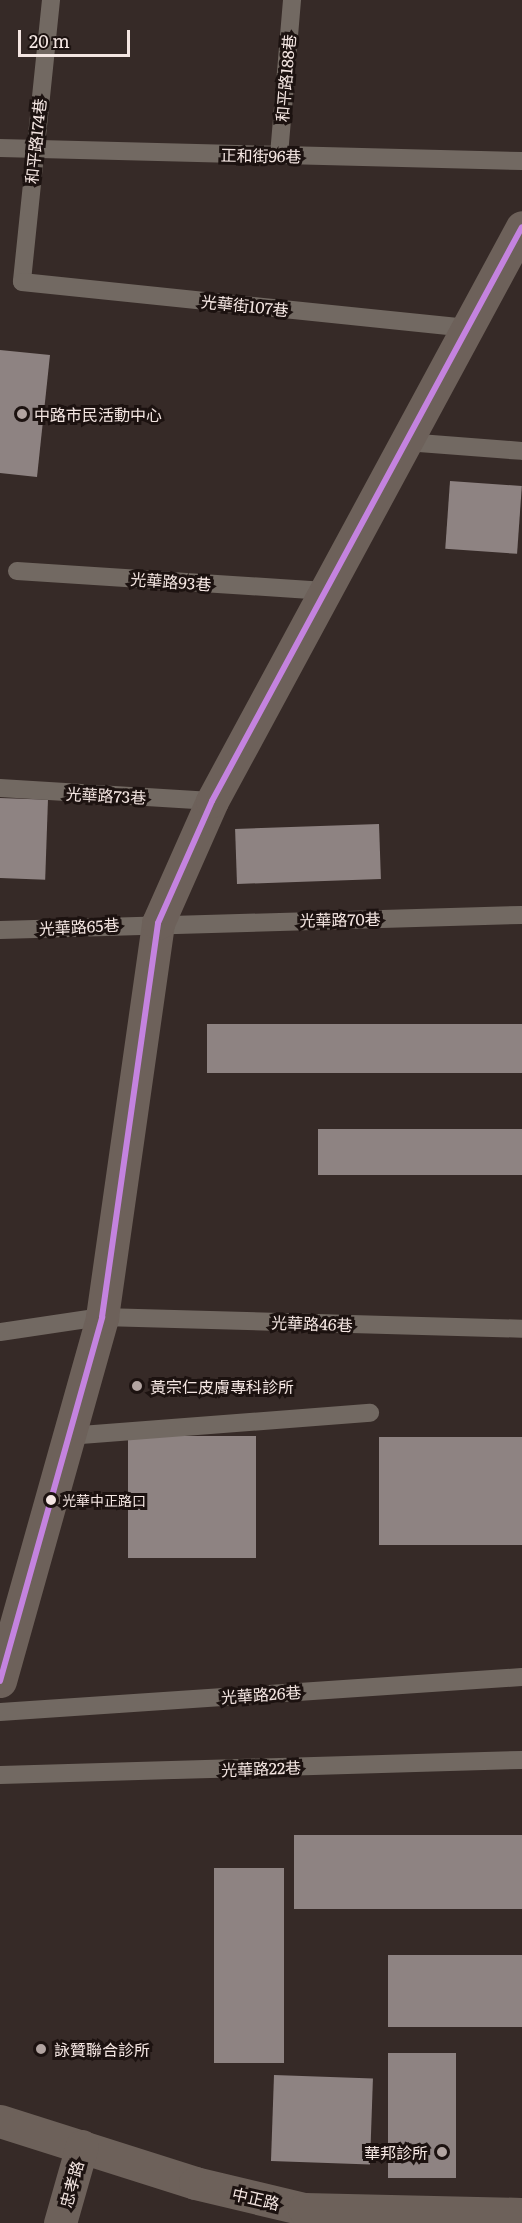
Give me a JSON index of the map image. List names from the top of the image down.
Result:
{
  "streets": {
    "street": ["忠孝路", "中正路"],
    "lane": [
      "和平路188巷",
      "和平路174巷",
      "正和街96巷",
      "光華街107巷",
      "光華路93巷",
      "光華路73巷",
      "光華路70巷",
      "光華路65巷",
      "光華路46巷",
      "光華路26巷",
      "光華路22巷"
    ]
  },
  "crossings": [
    ["和平路188巷", "正和街96巷"],
    ["和平路174巷", "正和街96巷"],
    ["和平路174巷", "光華街107巷"],
    ["光華路70巷", "光華路65巷"],
    ["忠孝路", "中正路"]
  ],
  "places": [
    "中路市民活動中心",
    "黃宗仁皮膚專科診所",
    "光華中正路口",
    "詠贊聯合診所",
    "華邦診所"
  ],
  "scale_bar": "20 m"
}
